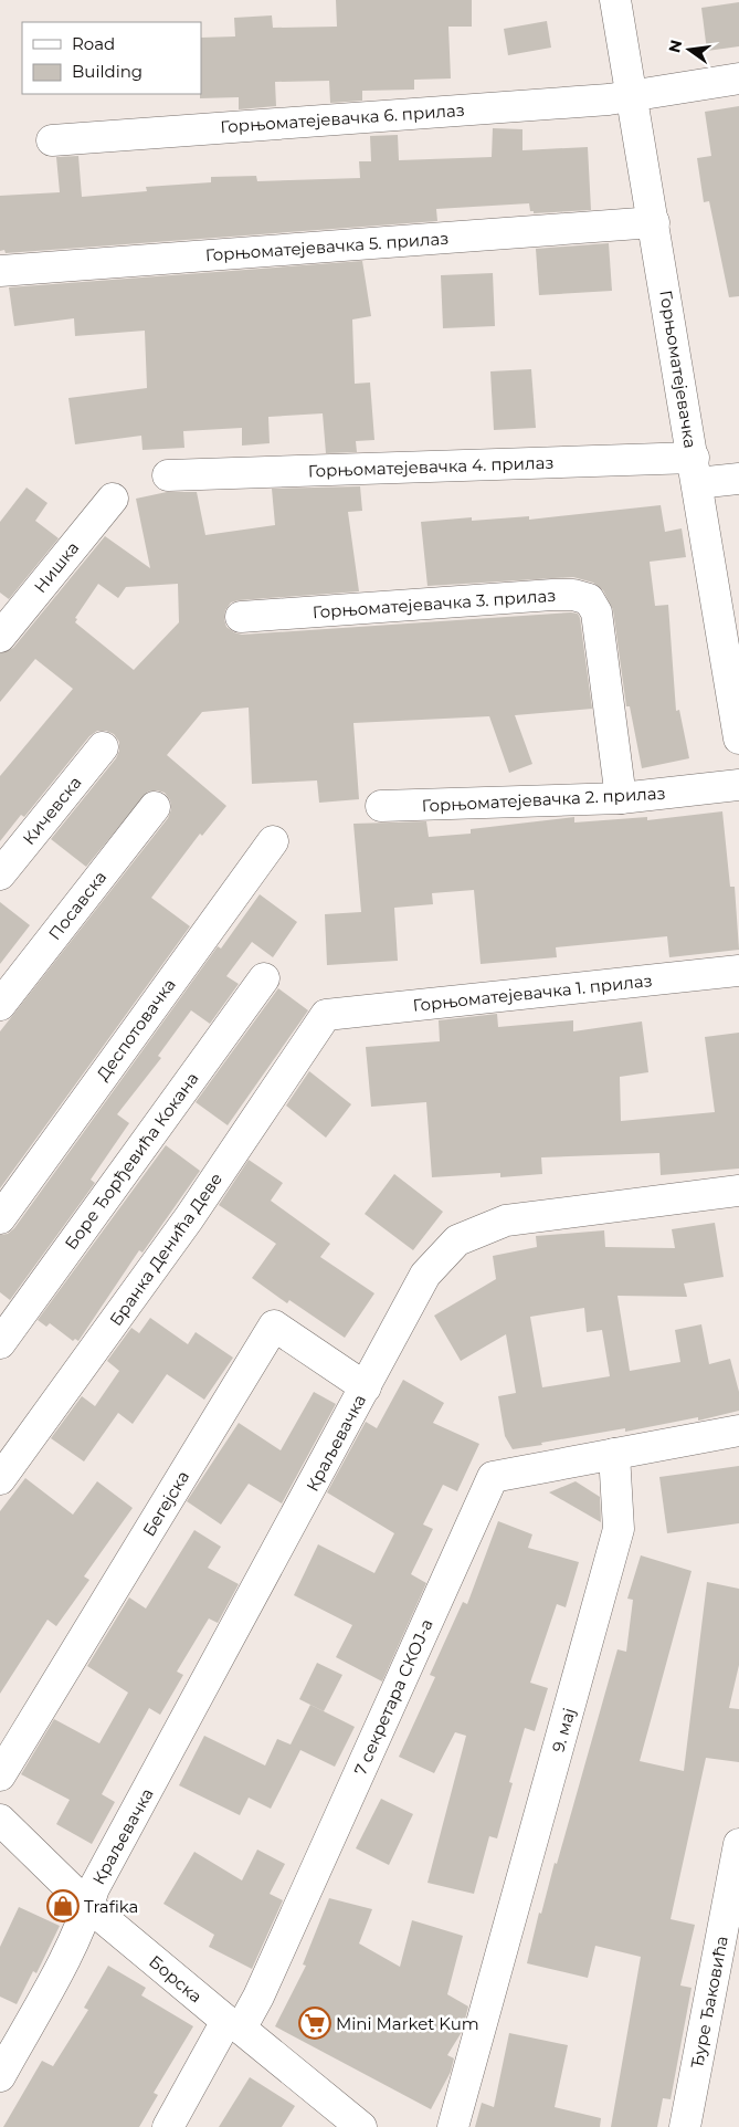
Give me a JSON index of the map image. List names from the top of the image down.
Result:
{
  "streets": {
    "street": [
      "Горњоматејевачка 6. прилаз",
      "Горњоматејевачка 5. прилаз",
      "Горњоматејевачка",
      "Горњоматејевачка 4. прилаз",
      "Нишка",
      "Горњоматејевачка 3. прилаз",
      "Горњоматејевачка 2. прилаз",
      "Кичевска",
      "Посавска",
      "Горњоматејевачка 1. прилаз",
      "Деспотовачка",
      "Боре Ђорђевића Кокана",
      "Бранка Денића Деве",
      "Краљевачка",
      "Бегејска",
      "7 секретара СКОЈ-а",
      "9. мај",
      "Борска",
      "Ђуре Ђаковића"
    ]
  },
  "crossings": [
    ["Горњоматејевачка 6. прилаз", "Горњоматејевачка"],
    ["Горњоматејевачка 5. прилаз", "Горњоматејевачка"],
    ["Горњоматејевачка", "Горњоматејевачка 4. прилаз"],
    ["Горњоматејевачка 3. прилаз", "Горњоматејевачка 2. прилаз"],
    ["Горњоматејевачка 1. прилаз", "Бранка Денића Деве"],
    ["Краљевачка", "Бегејска"],
    ["Краљевачка", "Борска"],
    ["7 секретара СКОЈ-а", "9. мај"],
    ["7 секретара СКОЈ-а", "Борска"]
  ],
  "places": {
    "shop": ["Trafika"],
    "supermarket": ["Mini Market Kum"]
  },
  "legend": ["Road", "Building"],
  "north": "left"
}
